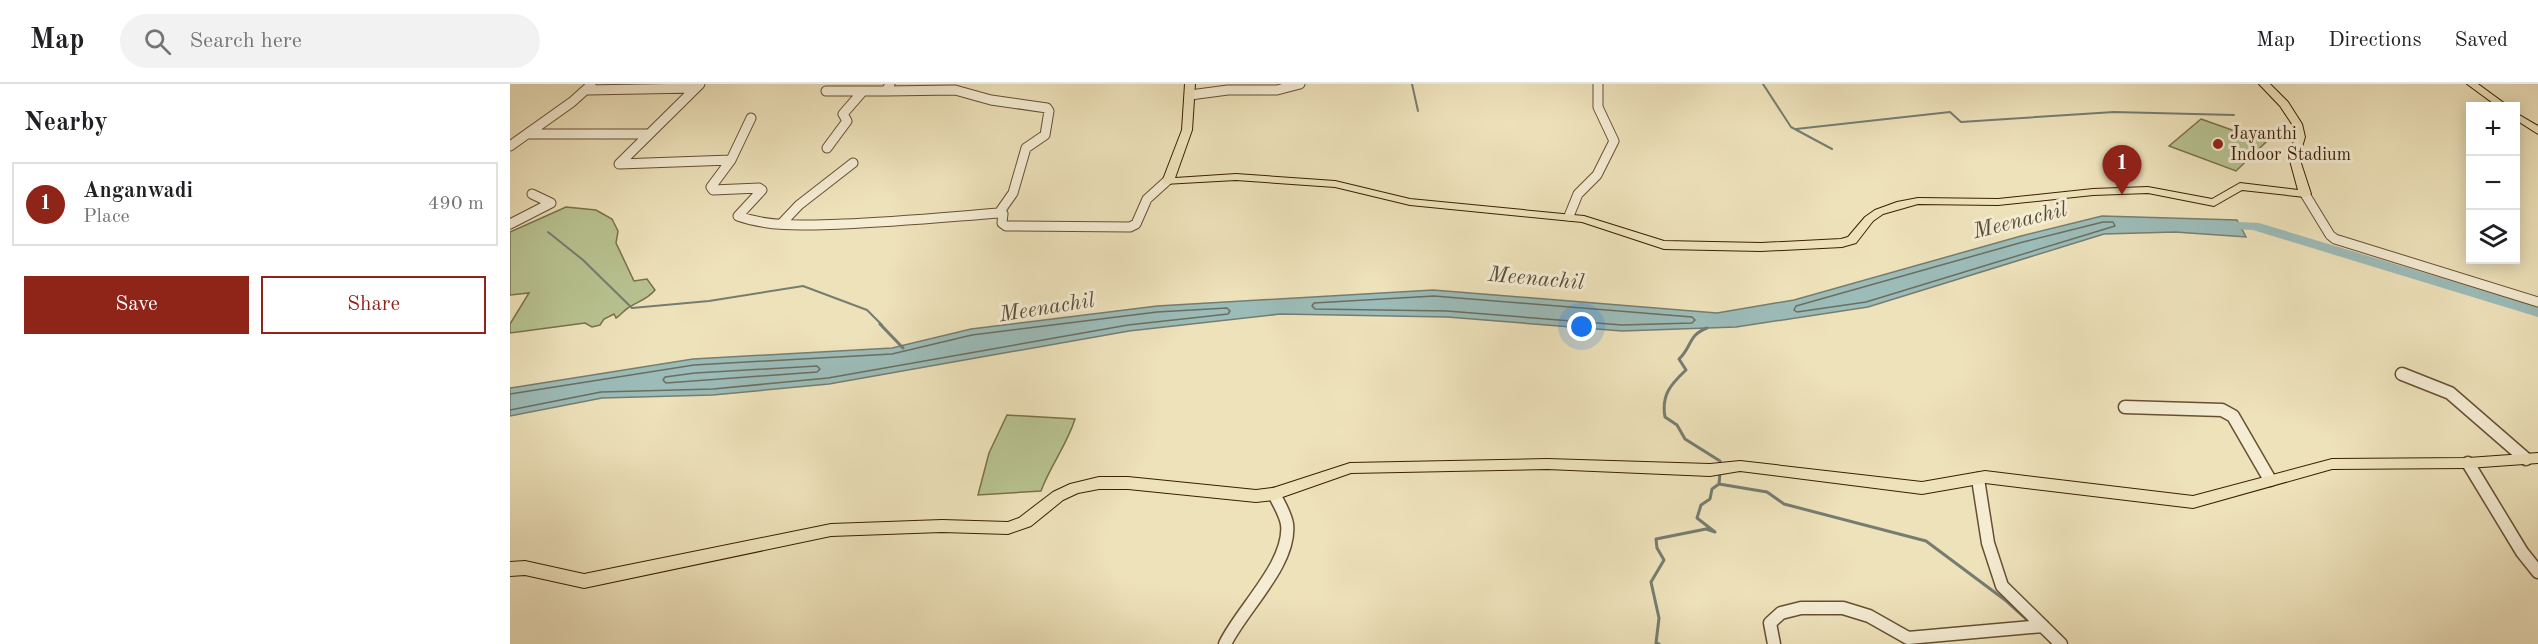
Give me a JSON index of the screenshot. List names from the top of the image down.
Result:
{
  "water": ["Meenachil"],
  "places": ["Jayanthi Indoor Stadium"],
  "page": {
    "header": "Map",
    "search": "Search here",
    "nav": ["Map", "Directions", "Saved"],
    "heading": "Nearby",
    "map_buttons": ["+", "−"],
    "pins": "1",
    "list": [
      {
        "mark": "1",
        "name": "Anganwadi",
        "note": "Place",
        "value": "490 m"
      }
    ],
    "buttons": ["Save", "Share"]
  }
}
